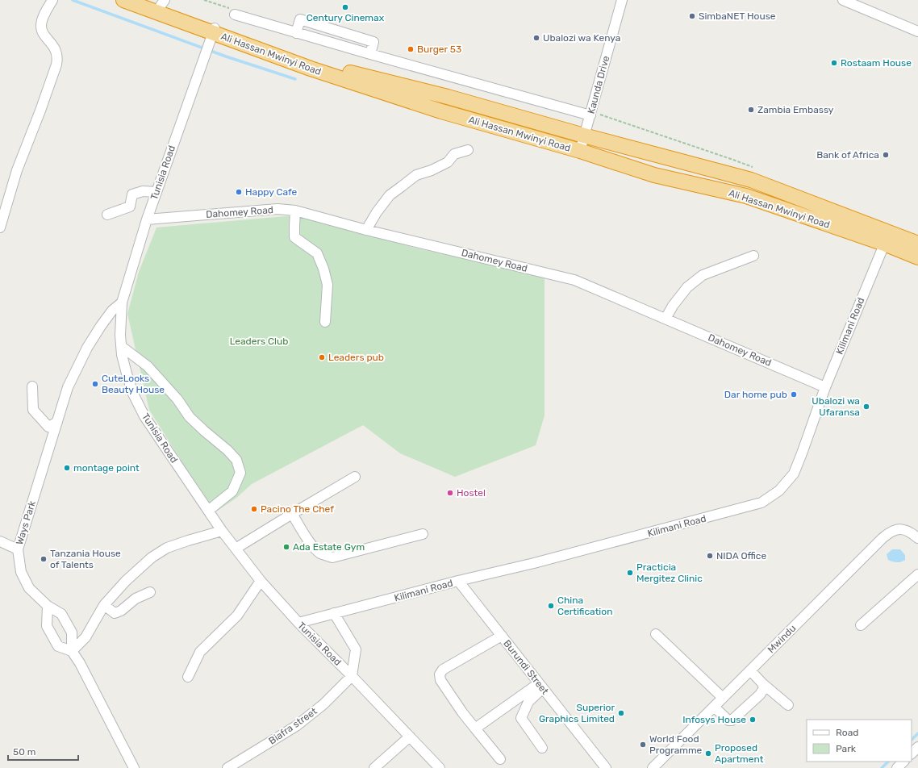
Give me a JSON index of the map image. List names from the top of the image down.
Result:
{
  "streets": {
    "highway": ["Ali Hassan Mwinyi Road"],
    "street": [
      "Kaunda Drive",
      "Tunisia Road",
      "Dahomey Road",
      "Kilimani Road",
      "Ways Park",
      "Mwindu",
      "Burundi Street",
      "Biafra street"
    ]
  },
  "crossings": [
    ["Ali Hassan Mwinyi Road", "Kaunda Drive"],
    ["Ali Hassan Mwinyi Road", "Tunisia Road"],
    ["Ali Hassan Mwinyi Road", "Kilimani Road"],
    ["Tunisia Road", "Dahomey Road"],
    ["Tunisia Road", "Kilimani Road"],
    ["Tunisia Road", "Ways Park"],
    ["Tunisia Road", "Biafra street"],
    ["Dahomey Road", "Kilimani Road"],
    ["Kilimani Road", "Burundi Street"]
  ],
  "parks": ["Leaders Club"],
  "places": [
    "Century Cinemax",
    "SimbaNET House",
    "Ubalozi wa Kenya",
    "Burger 53",
    "Rostaam House",
    "Zambia Embassy",
    "Bank of Africa",
    "Happy Cafe",
    "Leaders pub",
    "CuteLooks Beauty House",
    "Dar home pub",
    "Ubalozi wa Ufaransa",
    "montage point",
    "Hostel",
    "Pacino The Chef",
    "Ada Estate Gym",
    "NIDA Office",
    "Tanzania House of Talents",
    "Practicia Mergitez Clinic",
    "China Certification",
    "Superior Graphics Limited",
    "Infosys House",
    "World Food Programme",
    "Proposed Apartment"
  ],
  "legend": ["Road", "Park"],
  "scale_bar": "50 m"
}
